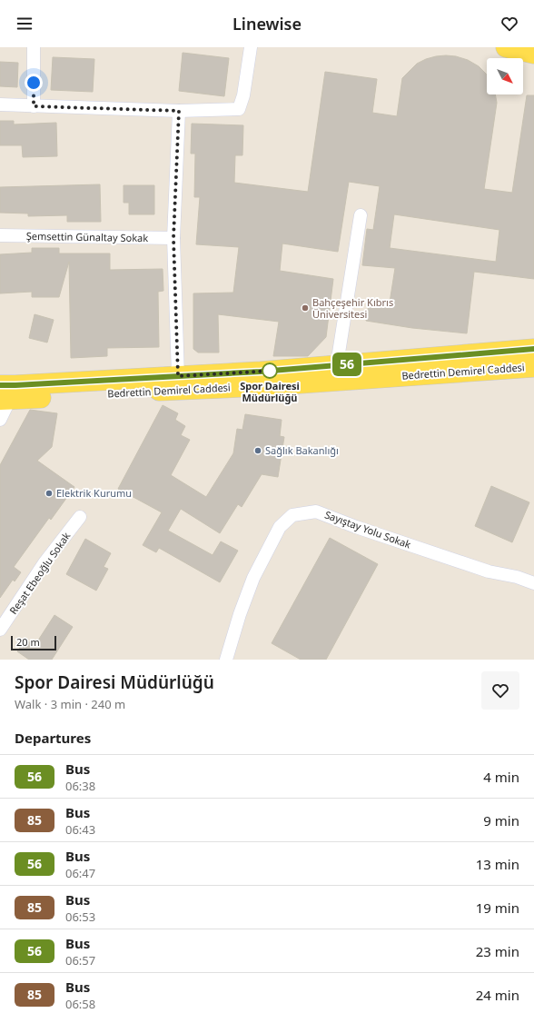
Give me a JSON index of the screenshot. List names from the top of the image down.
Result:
{
  "streets": {
    "main road": ["Bedrettin Demirel Caddesi"],
    "street": ["Şemsettin Günaltay Sokak", "Sayıştay Yolu Sokak", "Reşat Ebeoğlu Sokak"]
  },
  "places": [
    "Bahçeşehir Kıbrıs Üniversitesi",
    "Spor Dairesi Müdürlüğü",
    "Sağlık Bakanlığı",
    "Elektrik Kurumu"
  ],
  "lines": ["bus line 56"],
  "scale_bar": "20 m",
  "north": "bottom right",
  "page": {
    "header": "Linewise",
    "on_map": "56",
    "scale": "20 m",
    "heading": [
      ["Spor Dairesi Müdürlüğü", "Walk · 3 min · 240 m"],
      "Departures"
    ],
    "list": [
      {
        "mark": "56",
        "name": "Bus",
        "note": "06:38",
        "value": "4 min"
      },
      {
        "mark": "85",
        "name": "Bus",
        "note": "06:43",
        "value": "9 min"
      },
      {
        "mark": "56",
        "name": "Bus",
        "note": "06:47",
        "value": "13 min"
      },
      {
        "mark": "85",
        "name": "Bus",
        "note": "06:53",
        "value": "19 min"
      },
      {
        "mark": "56",
        "name": "Bus",
        "note": "06:57",
        "value": "23 min"
      },
      {
        "mark": "85",
        "name": "Bus",
        "note": "06:58",
        "value": "24 min"
      }
    ]
  }
}
